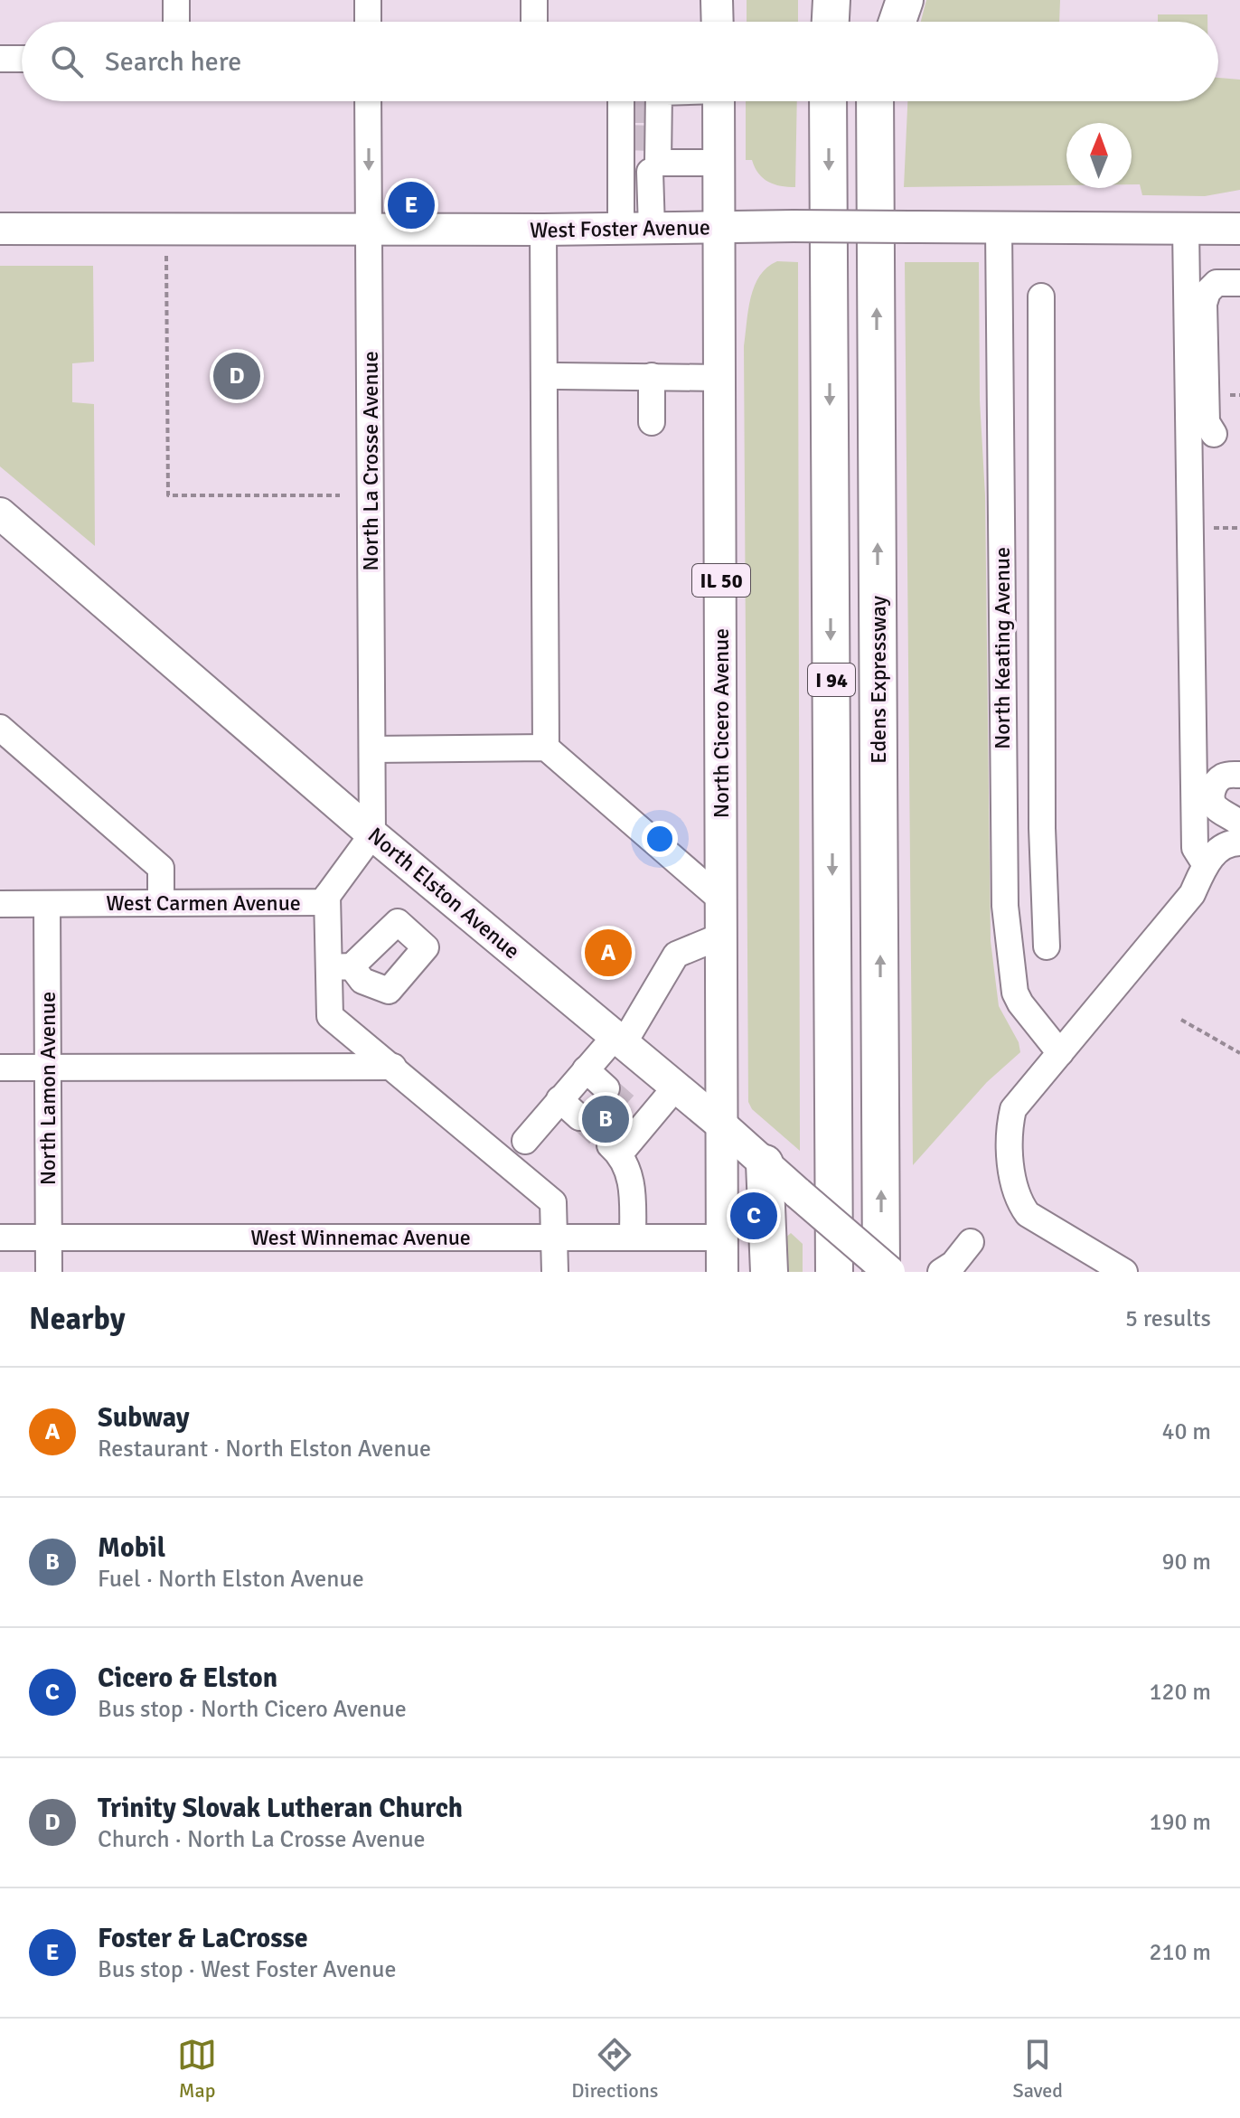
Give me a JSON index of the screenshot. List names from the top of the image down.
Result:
{
  "streets": {
    "highway": ["I 94", "Edens Expressway"],
    "main road": [
      "West Foster Avenue",
      "IL 50",
      "North Cicero Avenue",
      "North Elston Avenue"
    ],
    "street": [
      "North La Crosse Avenue",
      "North Keating Avenue",
      "West Carmen Avenue",
      "North Lamon Avenue",
      "West Winnemac Avenue"
    ]
  },
  "crossings": [
    ["West Foster Avenue", "North La Crosse Avenue"],
    ["West Foster Avenue", "North Keating Avenue"],
    ["West Foster Avenue", "North Cicero Avenue"],
    ["North La Crosse Avenue", "North Elston Avenue"],
    ["North La Crosse Avenue", "West Carmen Avenue"],
    ["North Cicero Avenue", "North Elston Avenue"],
    ["North Cicero Avenue", "West Winnemac Avenue"],
    ["North Elston Avenue", "West Carmen Avenue"],
    ["West Carmen Avenue", "North Lamon Avenue"],
    ["North Lamon Avenue", "West Winnemac Avenue"]
  ],
  "north": "top",
  "page": {
    "search": "Search here",
    "pins": [
      "E",
      "D",
      "A",
      "B",
      "C"
    ],
    "heading": ["Nearby", "5 results"],
    "list": [
      {
        "mark": "A",
        "name": "Subway",
        "note": "Restaurant · North Elston Avenue",
        "value": "40 m"
      },
      {
        "mark": "B",
        "name": "Mobil",
        "note": "Fuel · North Elston Avenue",
        "value": "90 m"
      },
      {
        "mark": "C",
        "name": "Cicero & Elston",
        "note": "Bus stop · North Cicero Avenue",
        "value": "120 m"
      },
      {
        "mark": "D",
        "name": "Trinity Slovak Lutheran Church",
        "note": "Church · North La Crosse Avenue",
        "value": "190 m"
      },
      {
        "mark": "E",
        "name": "Foster & LaCrosse",
        "note": "Bus stop · West Foster Avenue",
        "value": "210 m"
      }
    ],
    "nav": ["Map", "Directions", "Saved"]
  }
}
